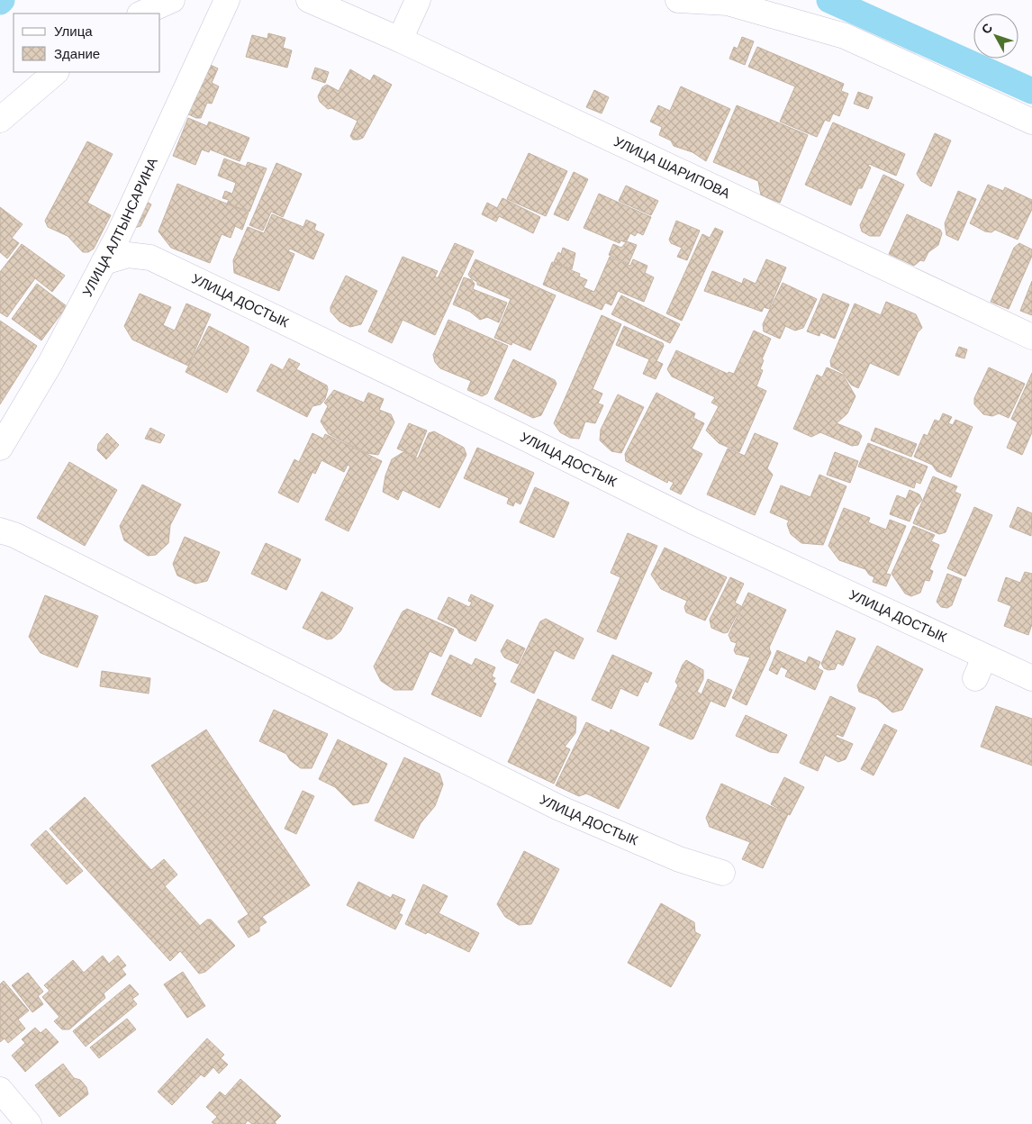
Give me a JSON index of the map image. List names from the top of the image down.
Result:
{
  "streets": {
    "street": ["УЛИЦА ШАРИПОВА", "УЛИЦА АЛТЫНСАРИНА", "УЛИЦА ДОСТЫК"]
  },
  "crossings": [
    ["УЛИЦА АЛТЫНСАРИНА", "УЛИЦА ДОСТЫК"]
  ],
  "legend": ["Улица", "Здание"],
  "north": "top left"
}
